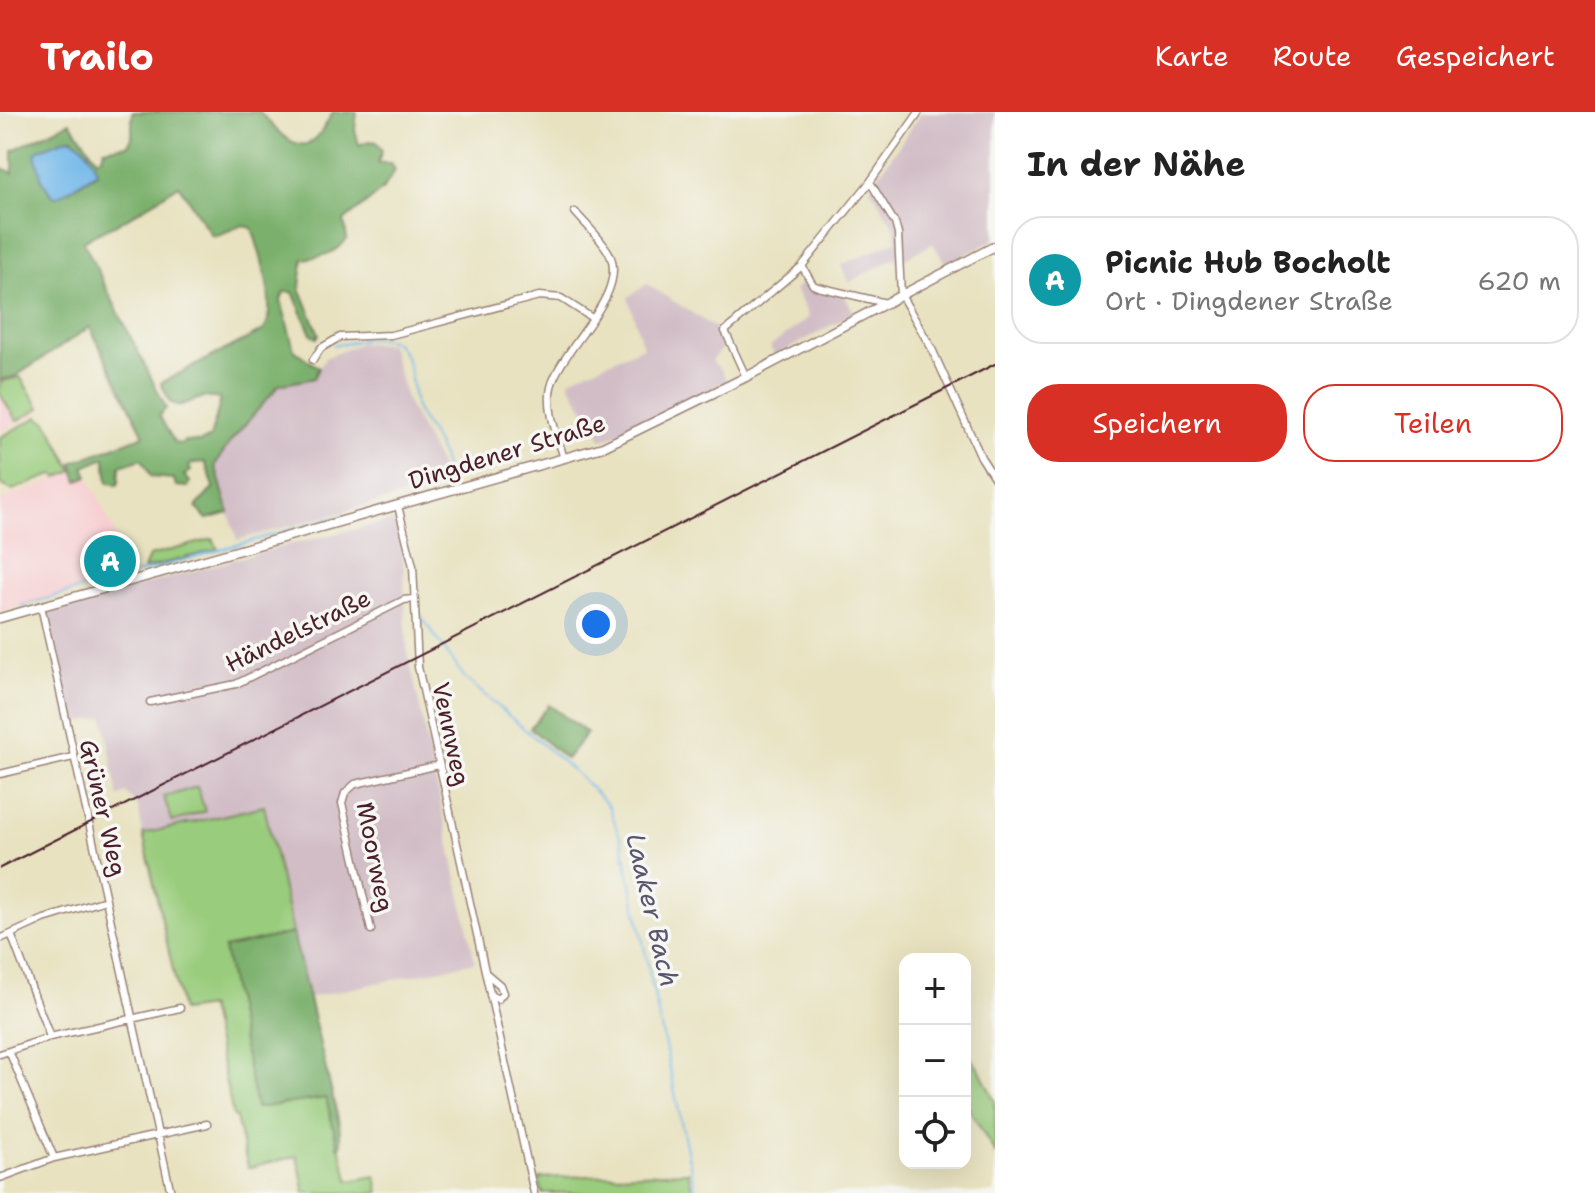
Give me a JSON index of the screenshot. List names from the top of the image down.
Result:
{
  "streets": {
    "main road": ["Dingdener Straße"],
    "street": [
      "Händelstraße",
      "Vennweg",
      "Grüner Weg",
      "Moorweg"
    ]
  },
  "crossings": [
    ["Dingdener Straße", "Vennweg"],
    ["Dingdener Straße", "Grüner Weg"],
    ["Händelstraße", "Vennweg"],
    ["Vennweg", "Moorweg"]
  ],
  "water": ["Laaker Bach"],
  "page": {
    "header": "Trailo",
    "nav": ["Karte", "Route", "Gespeichert"],
    "heading": "In der Nähe",
    "list": [
      {
        "mark": "A",
        "name": "Picnic Hub Bocholt",
        "note": "Ort · Dingdener Straße",
        "value": "620 m"
      }
    ],
    "buttons": ["Speichern", "Teilen"],
    "pins": "A",
    "map_buttons": ["+", "−"]
  }
}
